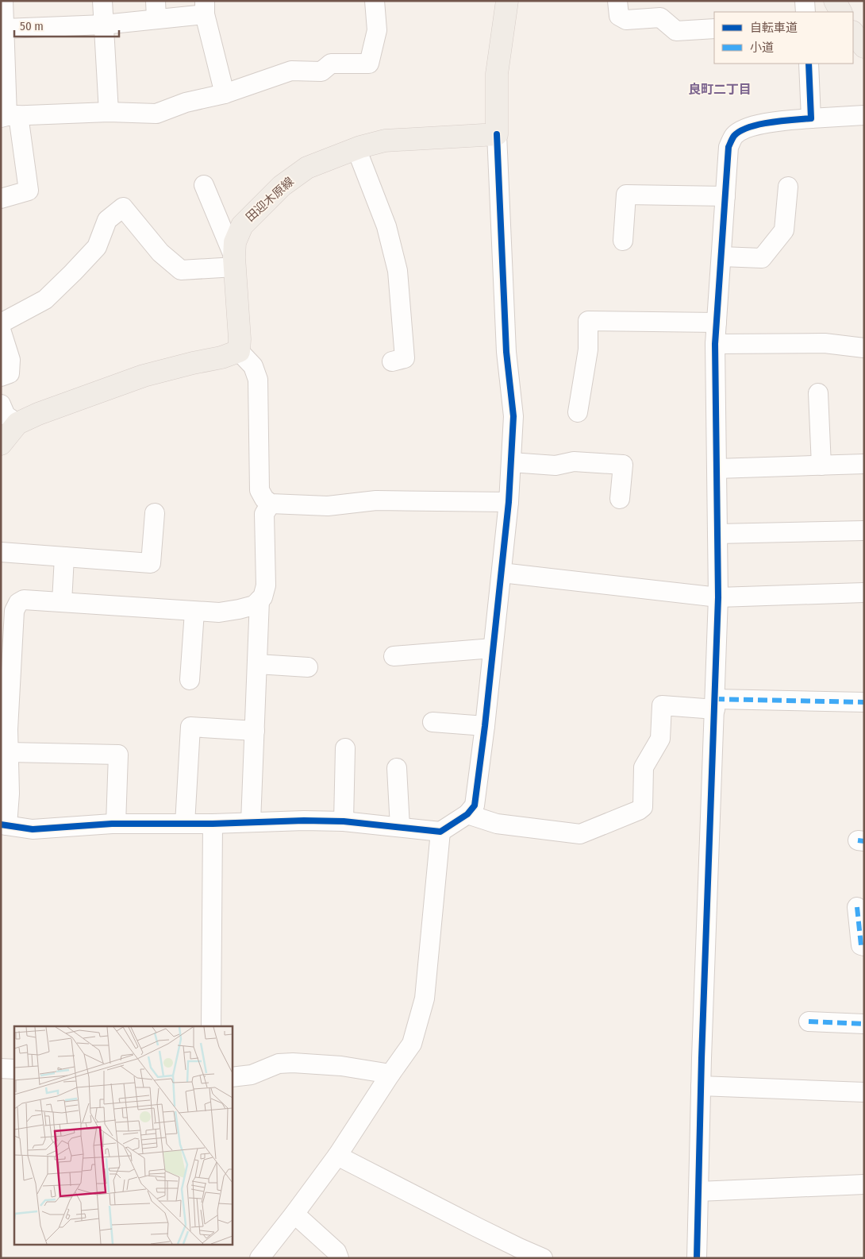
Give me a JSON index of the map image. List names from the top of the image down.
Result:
{
  "streets": {
    "main road": ["田迎木原線"]
  },
  "districts": ["良町二丁目"],
  "legend": ["自転車道", "小道"],
  "scale_bar": "50 m"
}
